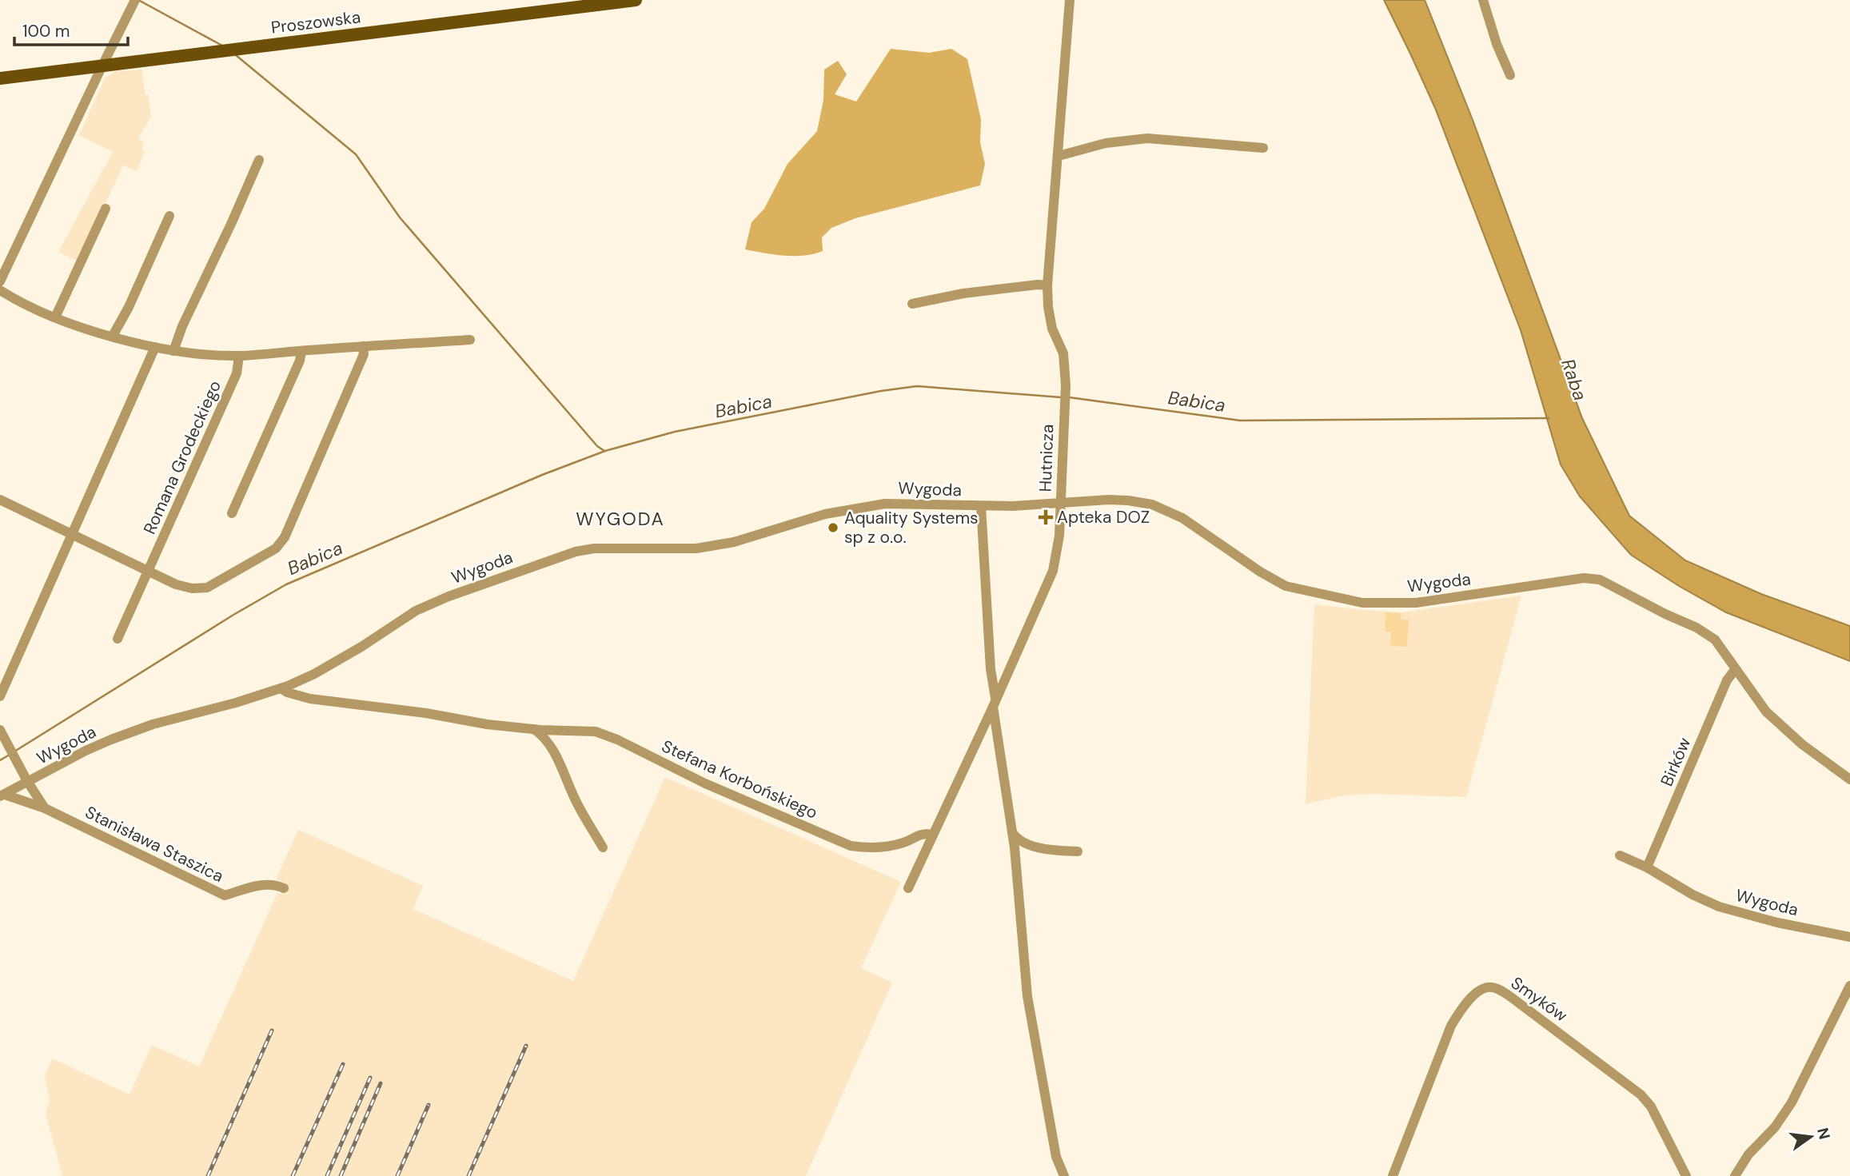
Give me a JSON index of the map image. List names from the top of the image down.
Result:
{
  "streets": {
    "main road": ["Proszowska"],
    "street": [
      "Romana Grodeckiego",
      "Hutnicza",
      "Wygoda",
      "Birków",
      "Stefana Korbońskiego",
      "Stanisława Staszica",
      "Smyków"
    ]
  },
  "crossings": [
    ["Hutnicza", "Wygoda"],
    ["Hutnicza", "Stefana Korbońskiego"],
    ["Wygoda", "Birków"],
    ["Wygoda", "Stefana Korbońskiego"]
  ],
  "districts": ["WYGODA"],
  "water": ["Raba", "Babica"],
  "places": {
    "health": ["Apteka DOZ"],
    "other": ["Aquality Systems sp z o.o."]
  },
  "scale_bar": "100 m",
  "north": "right"
}
